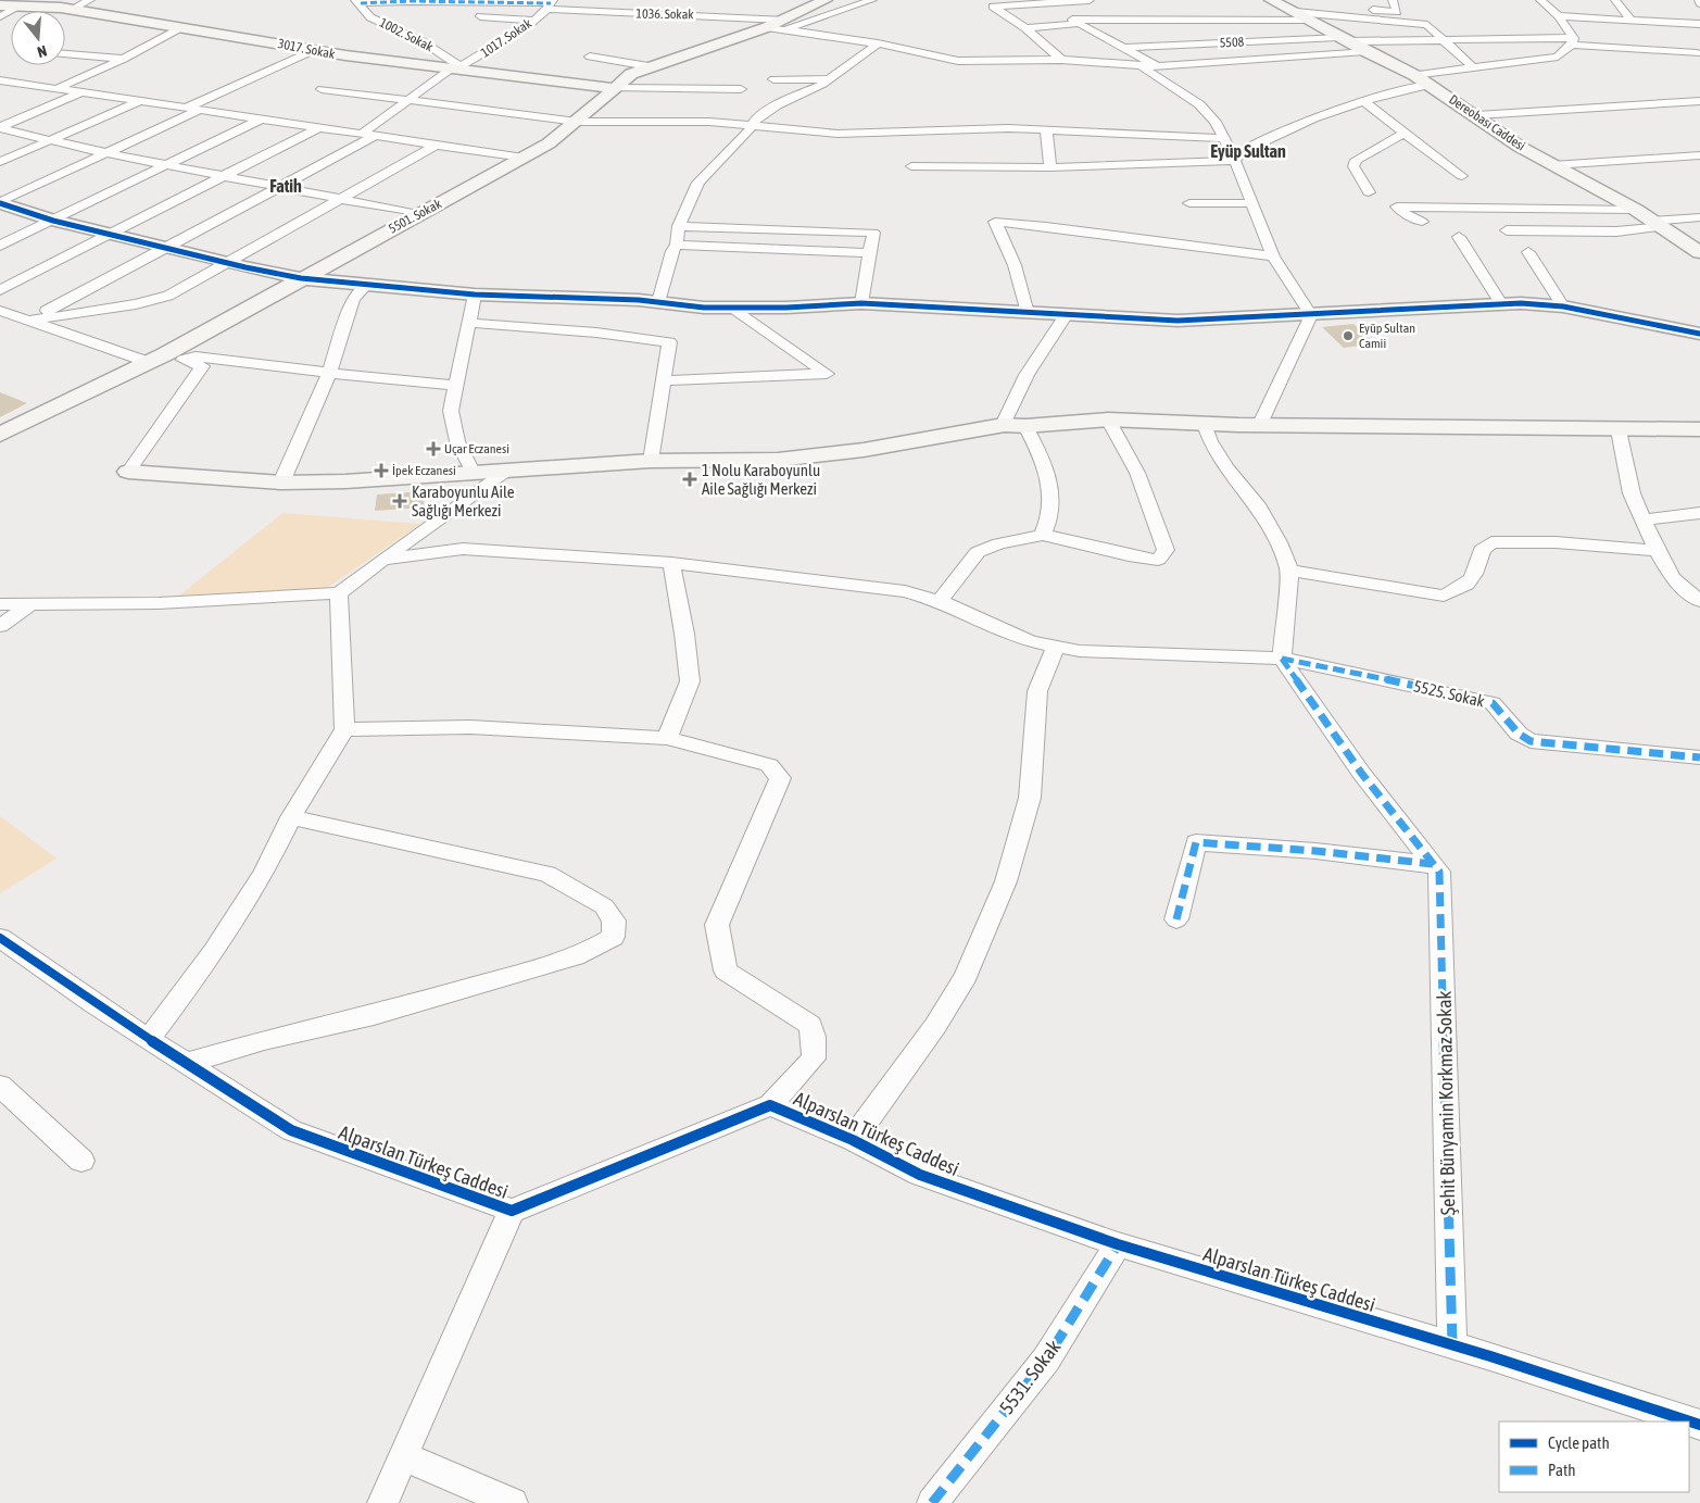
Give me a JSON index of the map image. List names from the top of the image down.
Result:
{
  "streets": {
    "street": [
      "1036. Sokak",
      "1002. Sokak",
      "1017. Sokak",
      "5508",
      "3017. Sokak",
      "Dereobası Caddesi",
      "5501. Sokak",
      "5525. Sokak",
      "Şehit Bünyamin Korkmaz Sokak",
      "Alparslan Türkeş Caddesi",
      "5531. Sokak"
    ]
  },
  "crossings": [
    ["1036. Sokak", "1017. Sokak"],
    ["1036. Sokak", "Dereobası Caddesi"],
    ["1036. Sokak", "5501. Sokak"],
    ["1002. Sokak", "1017. Sokak"],
    ["1002. Sokak", "3017. Sokak"],
    ["1017. Sokak", "3017. Sokak"],
    ["5508", "Dereobası Caddesi"],
    ["3017. Sokak", "5501. Sokak"],
    ["5525. Sokak", "Şehit Bünyamin Korkmaz Sokak"],
    ["Şehit Bünyamin Korkmaz Sokak", "Alparslan Türkeş Caddesi"],
    ["Alparslan Türkeş Caddesi", "5531. Sokak"]
  ],
  "districts": ["Eyüp Sultan", "Fatih"],
  "places": {
    "other": ["Eyüp Sultan Camii"],
    "health": [
      "Uçar Eczanesi",
      "İpek Eczanesi",
      "1 Nolu Karaboyunlu Aile Sağlığı Merkezi",
      "Karaboyunlu Aile Sağlığı Merkezi"
    ]
  },
  "legend": ["Cycle path", "Path"],
  "north": "bottom"
}
